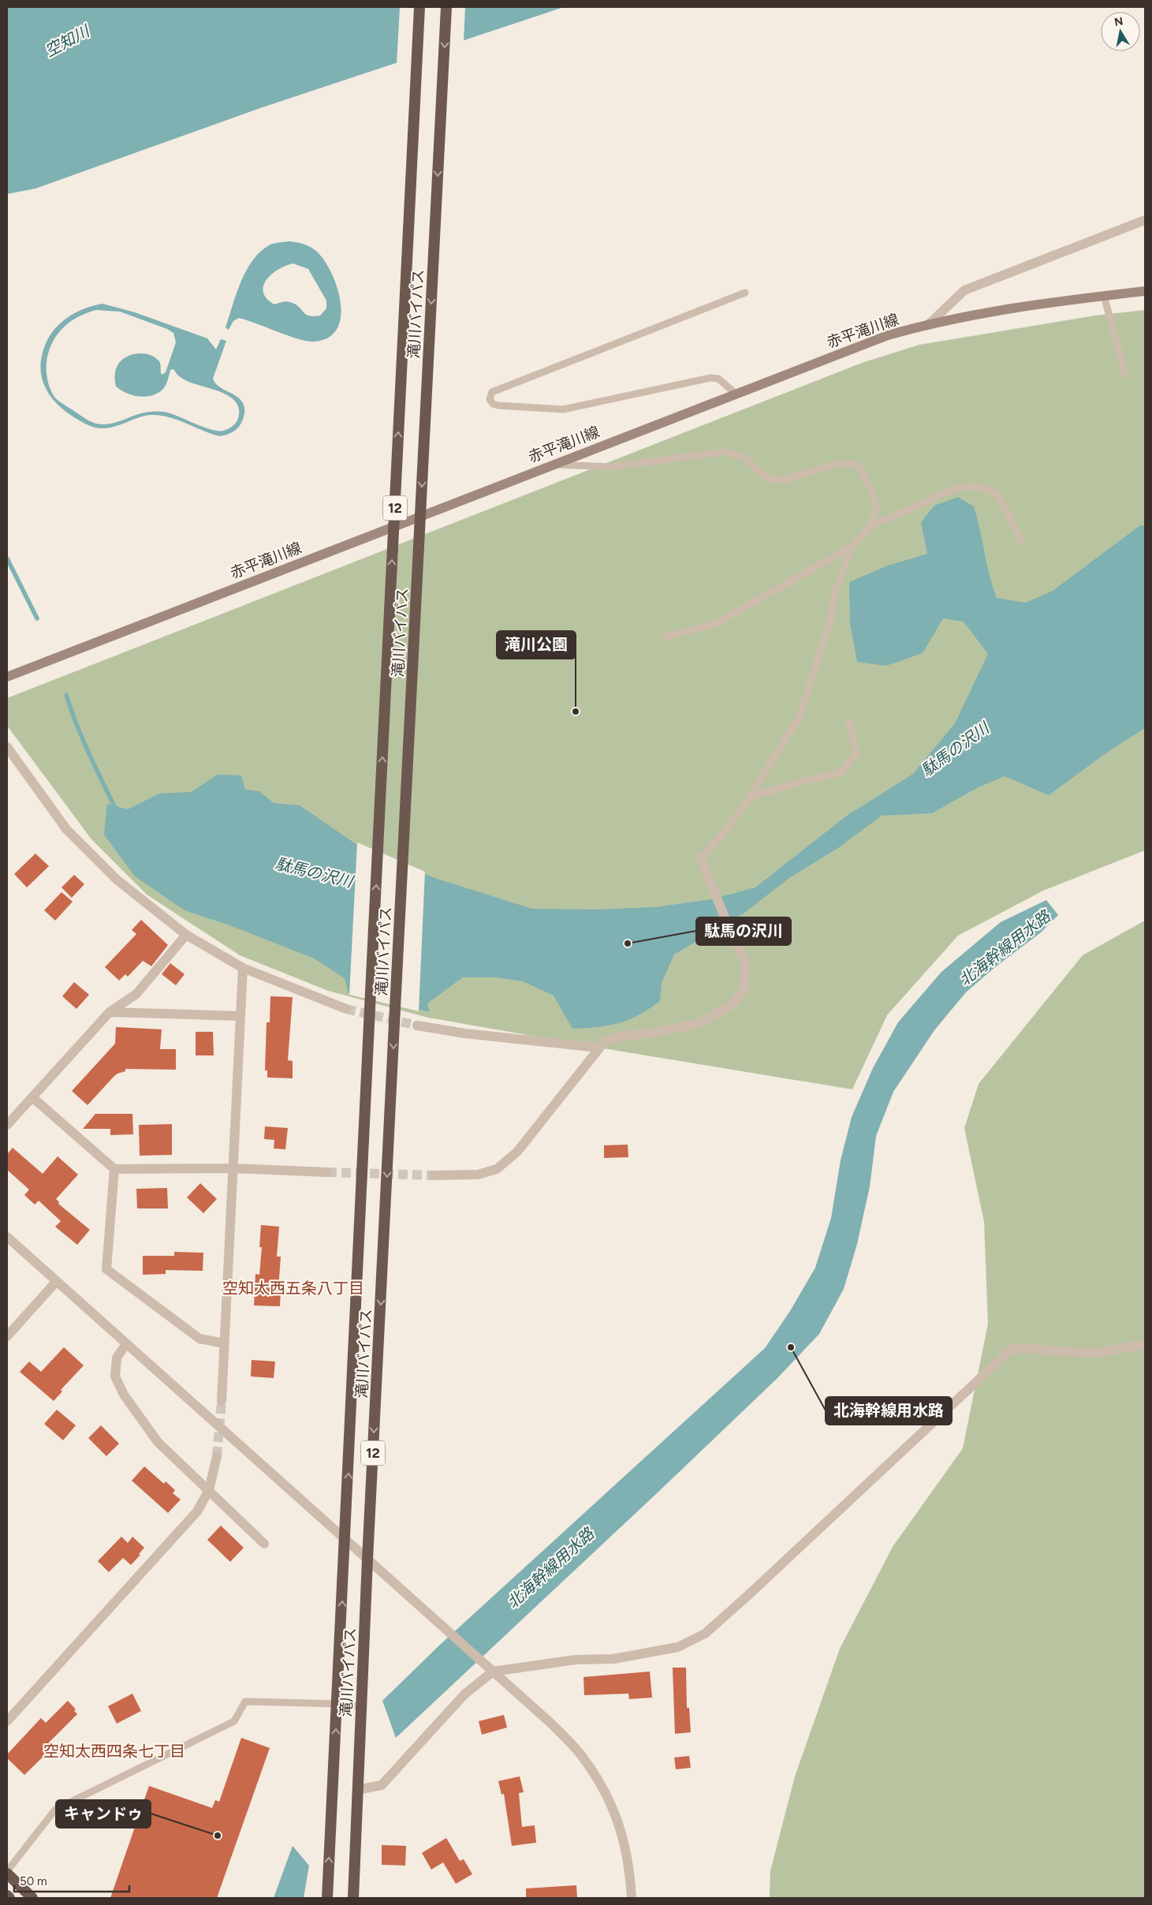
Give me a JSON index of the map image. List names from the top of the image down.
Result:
{
  "streets": {
    "highway": ["滝川バイパス", "12"],
    "main road": ["赤平滝川線"]
  },
  "districts": ["空知太西五条八丁目", "空知太西四条七丁目"],
  "water": ["空知川", "駄馬の沢川", "北海幹線用水路"],
  "places": [
    "滝川公園",
    "駄馬の沢川",
    "北海幹線用水路",
    "キャンドゥ"
  ],
  "scale_bar": "50 m",
  "north": "top"
}
